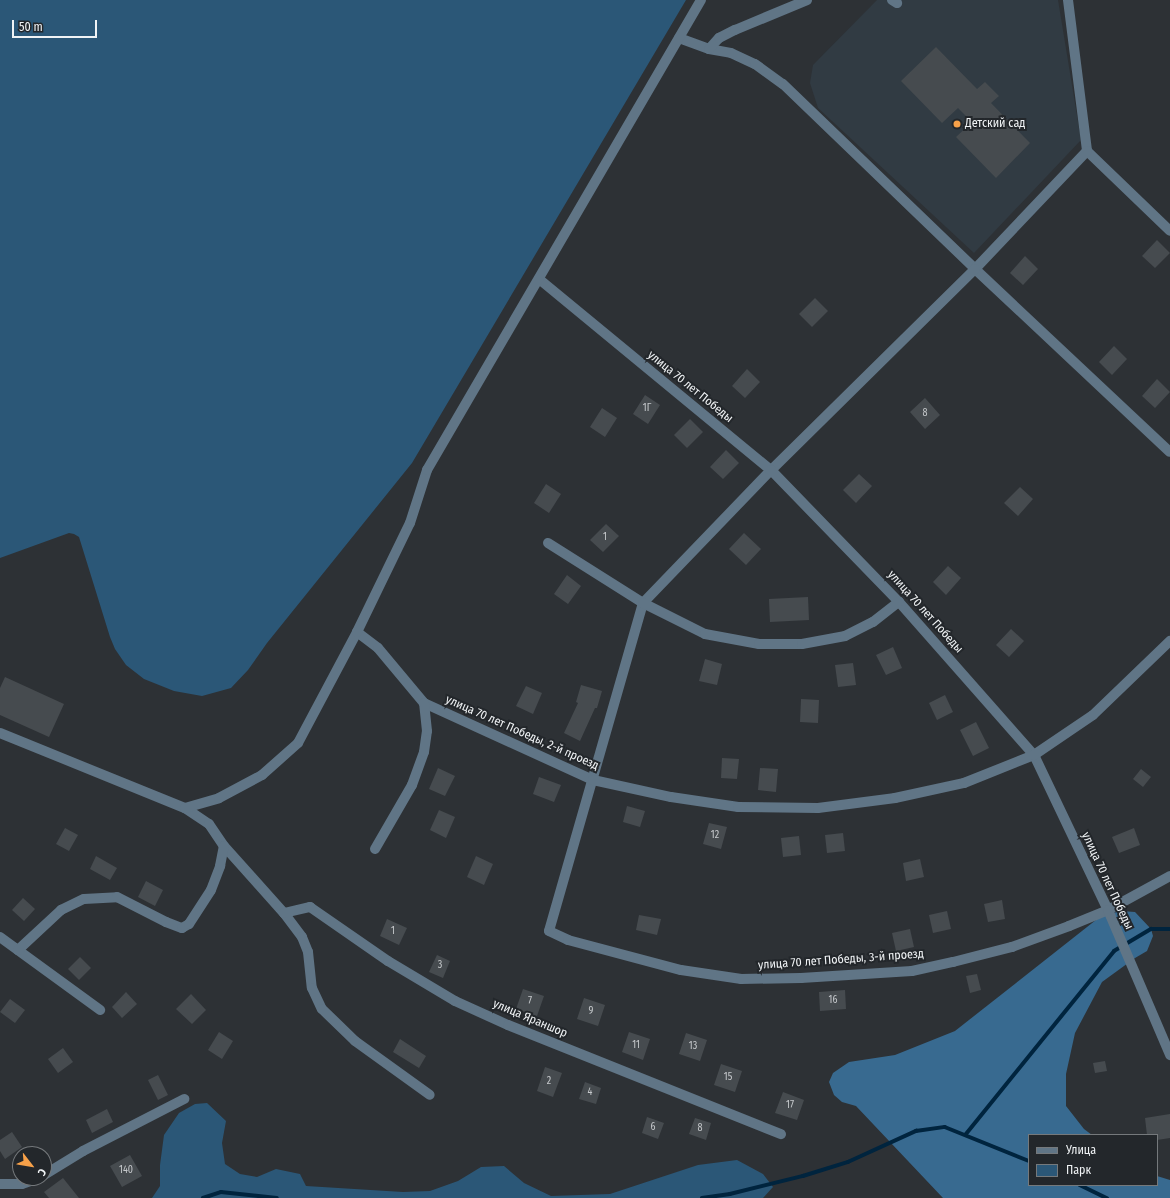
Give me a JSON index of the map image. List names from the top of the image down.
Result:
{
  "streets": {
    "street": [
      "улица 70 лет Победы",
      "улица 70 лет Победы, 2-й проезд",
      "улица 70 лет Победы, 3-й проезд",
      "улица Яраншор"
    ]
  },
  "crossings": [
    ["улица 70 лет Победы", "улица 70 лет Победы, 2-й проезд"],
    ["улица 70 лет Победы", "улица 70 лет Победы, 3-й проезд"],
    ["улица 70 лет Победы, 2-й проезд", "улица 70 лет Победы, 3-й проезд"]
  ],
  "places": ["Детский сад"],
  "house_numbers": [
    "1Г",
    "8",
    "1",
    "12",
    "1",
    "3",
    "16",
    "7",
    "9",
    "11",
    "13",
    "15",
    "2",
    "4",
    "17",
    "6",
    "8",
    "140"
  ],
  "legend": ["Улица", "Парк"],
  "scale_bar": "50 m",
  "north": "bottom right"
}
